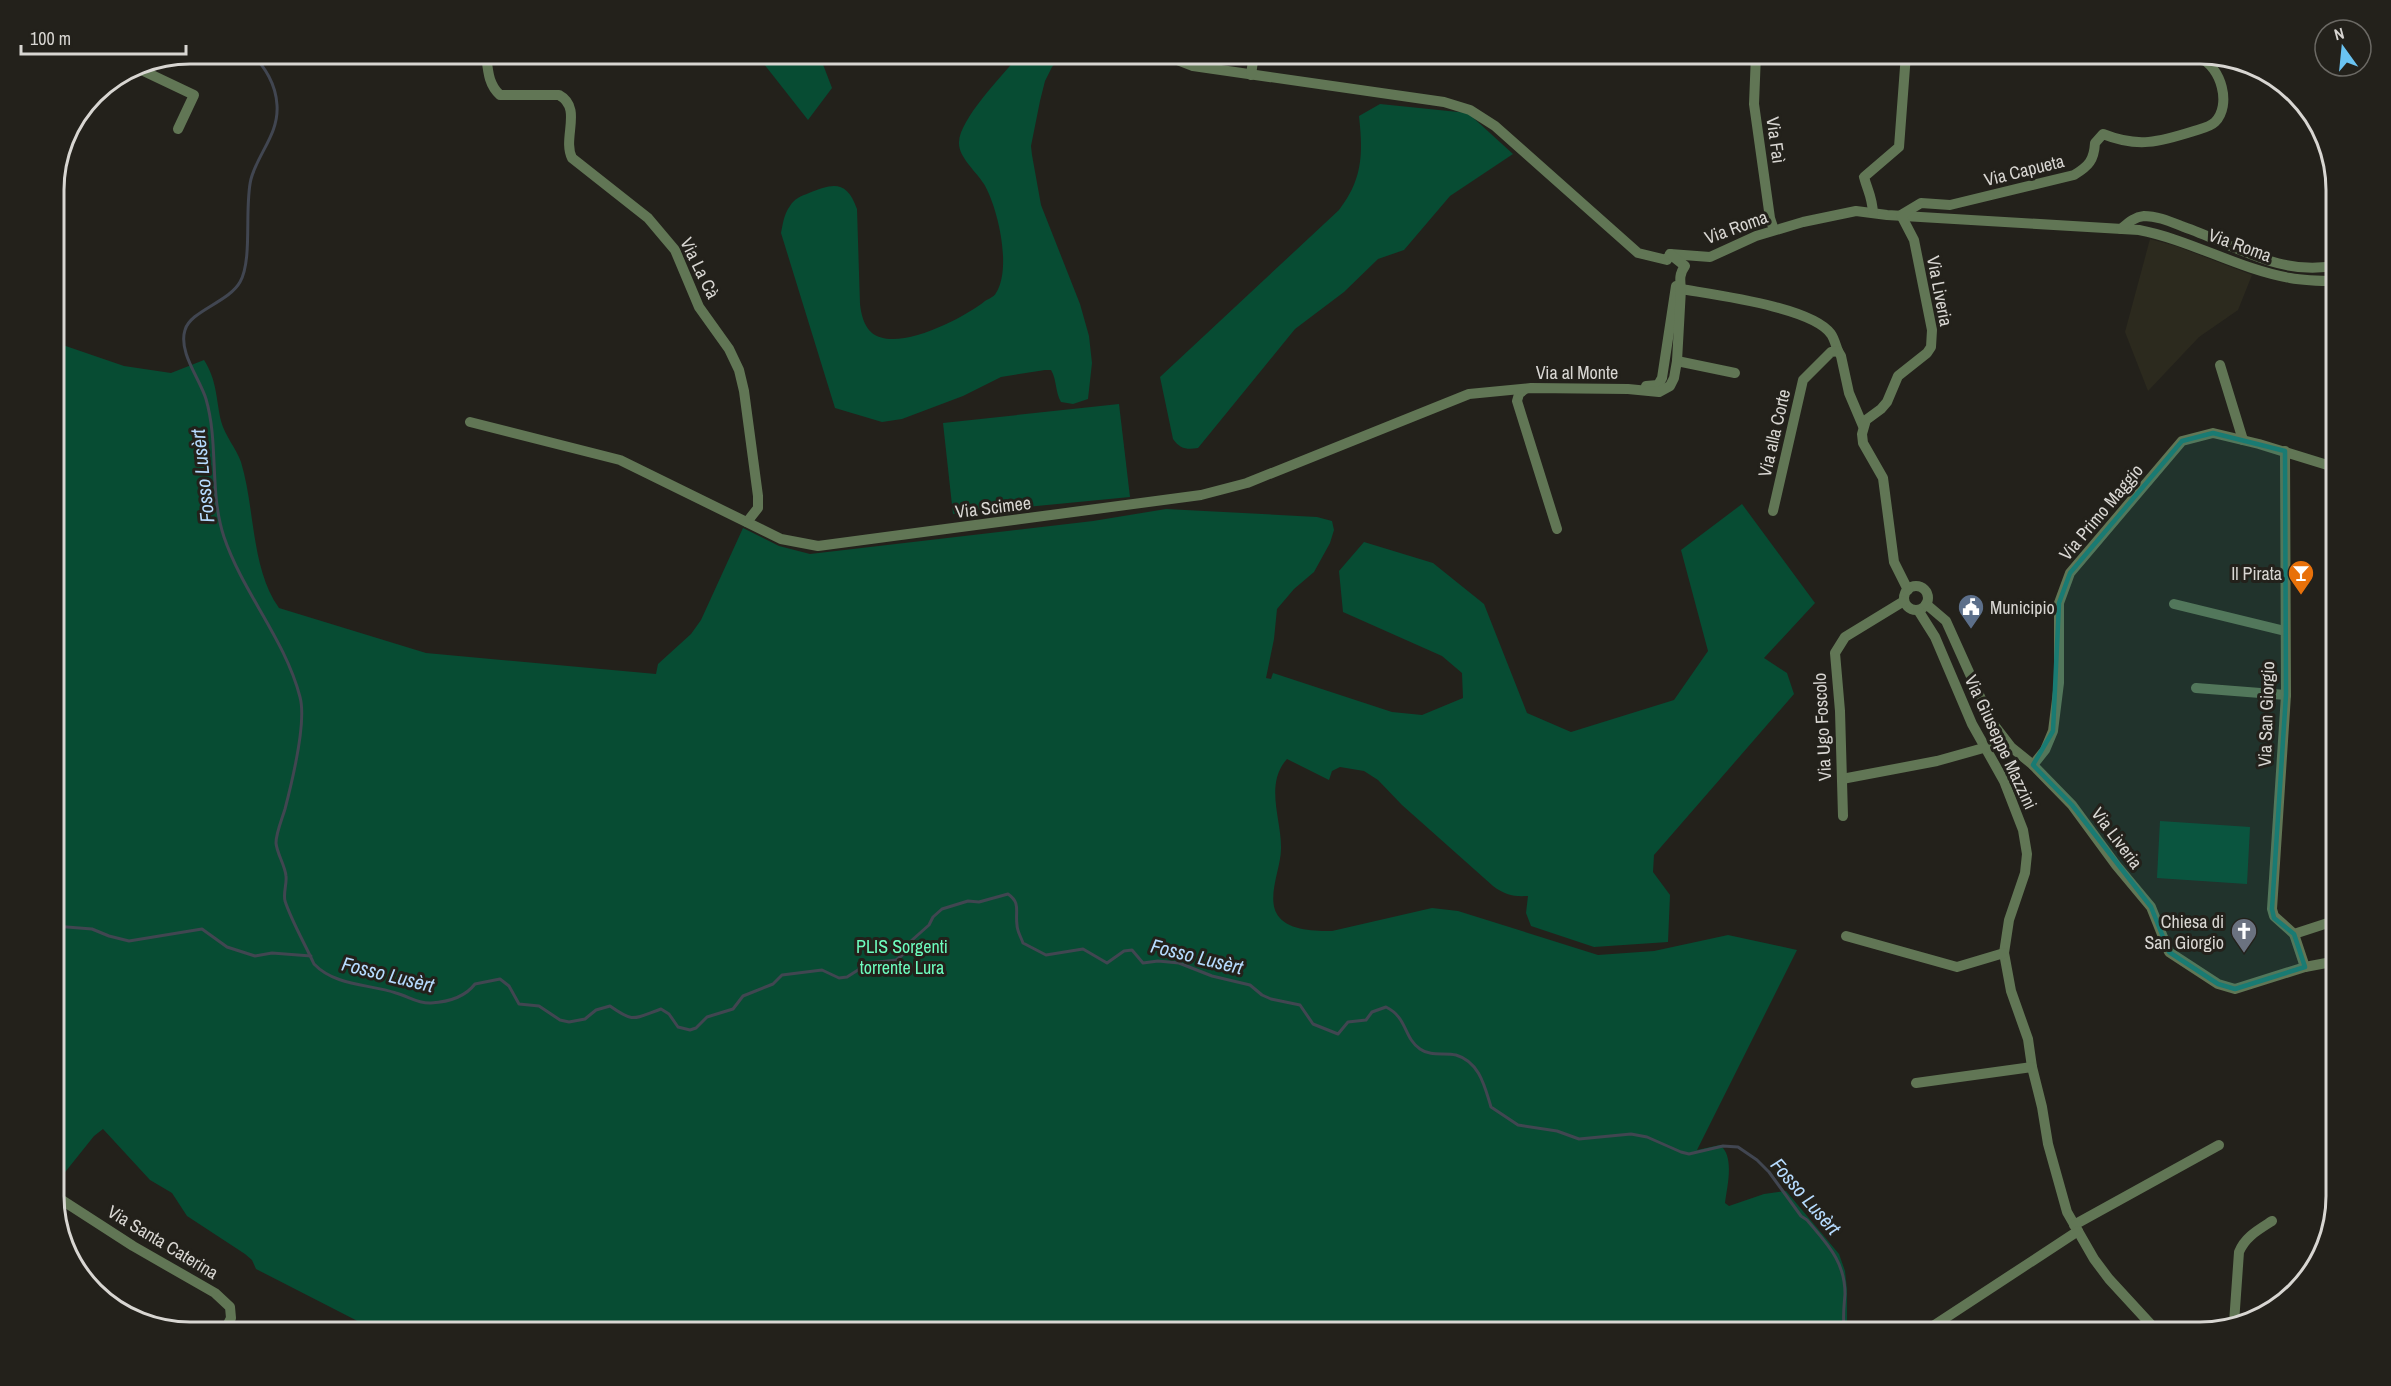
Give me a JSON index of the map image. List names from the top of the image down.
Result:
{
  "streets": {
    "street": [
      "Via Faì",
      "Via Capueta",
      "Via Roma",
      "Via La Cà",
      "Via Liveria",
      "Via al Monte",
      "Via alla Corte",
      "Via Scimee",
      "Via Primo Maggio",
      "Via San Giorgio",
      "Via Ugo Foscolo",
      "Via Giuseppe Mazzini",
      "Via Santa Caterina"
    ]
  },
  "crossings": [
    ["Via Faì", "Via Roma"],
    ["Via Capueta", "Via Roma"],
    ["Via Capueta", "Via Liveria"],
    ["Via Roma", "Via Liveria"],
    ["Via La Cà", "Via Scimee"],
    ["Via Liveria", "Via Primo Maggio"],
    ["Via Liveria", "Via San Giorgio"],
    ["Via Liveria", "Via Ugo Foscolo"],
    ["Via Liveria", "Via Giuseppe Mazzini"],
    ["Via al Monte", "Via Scimee"],
    ["Via Primo Maggio", "Via San Giorgio"],
    ["Via Ugo Foscolo", "Via Giuseppe Mazzini"]
  ],
  "water": ["Fosso Lusèrt"],
  "parks": ["PLIS Sorgenti torrente Lura"],
  "places": {
    "bar": ["Il Pirata"],
    "public building": ["Municipio"],
    "church": ["Chiesa di San Giorgio"]
  },
  "scale_bar": "100 m",
  "north": "top"
}
